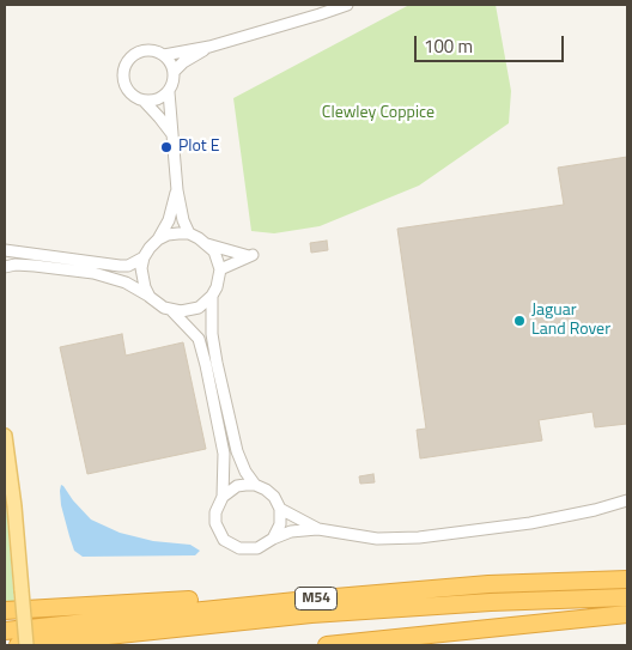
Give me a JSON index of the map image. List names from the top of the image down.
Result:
{
  "streets": {
    "highway": ["M54"]
  },
  "parks": ["Clewley Coppice"],
  "places": ["Plot E", "Jaguar Land Rover"],
  "scale_bar": "100 m"
}
